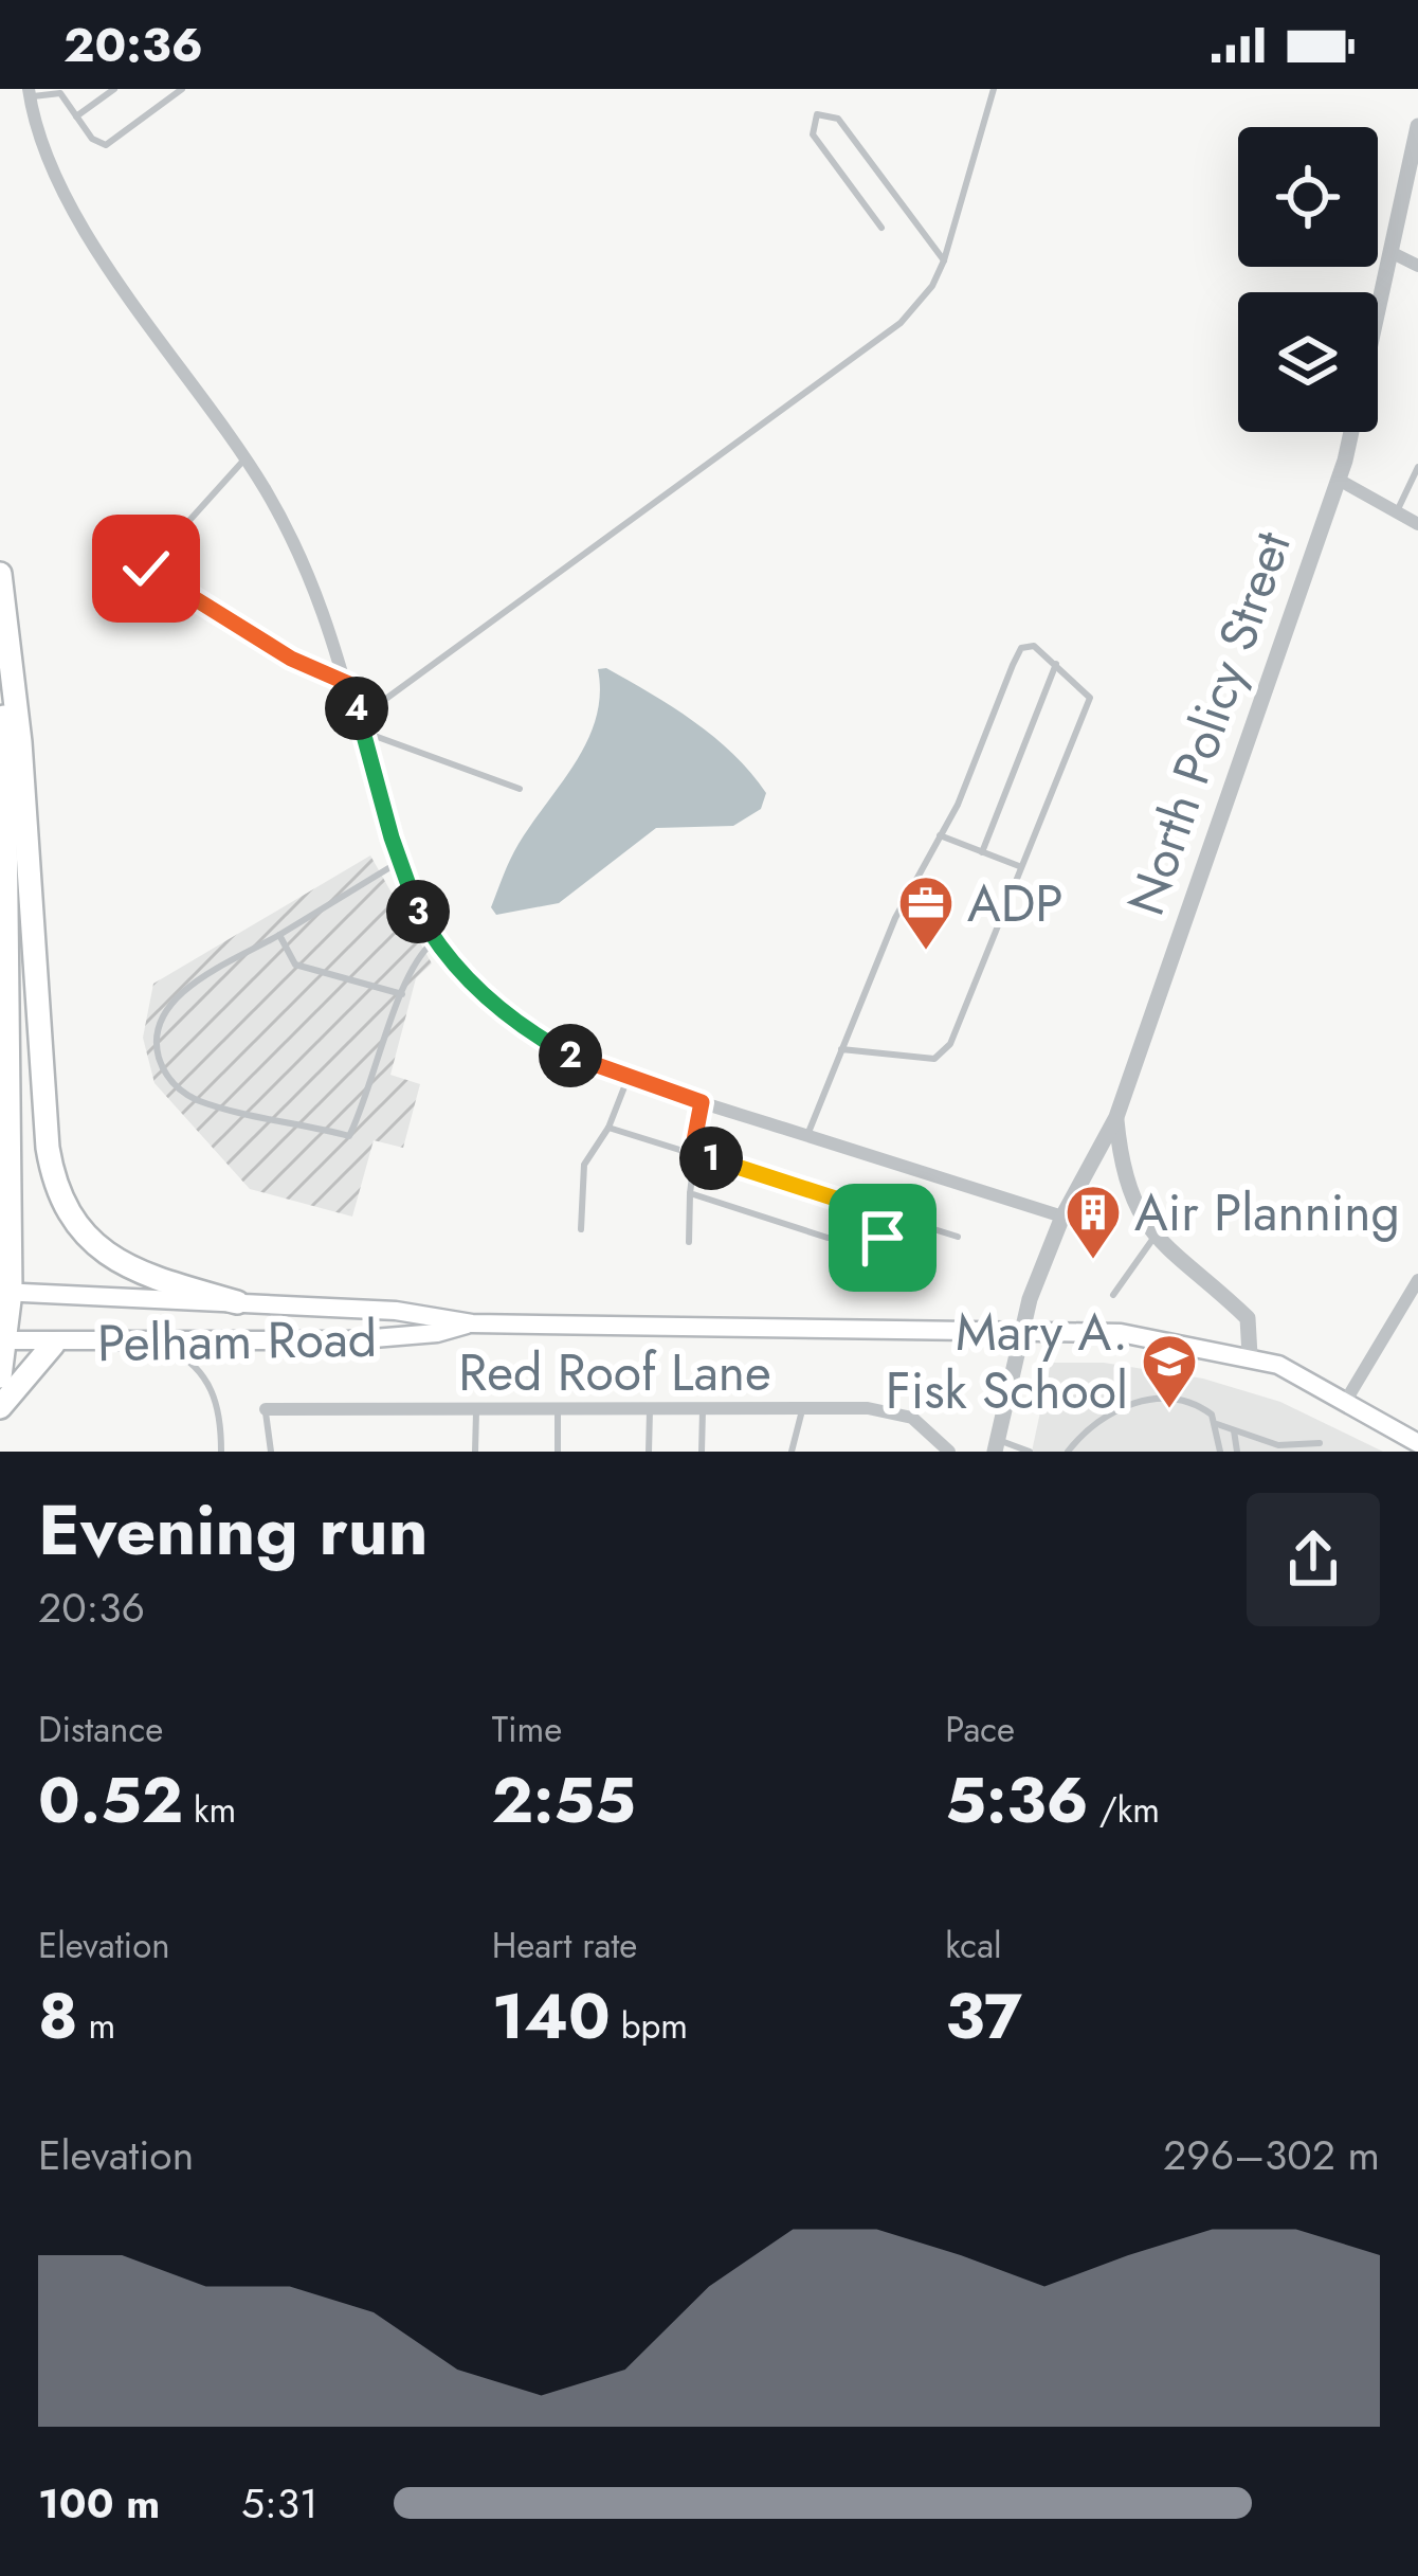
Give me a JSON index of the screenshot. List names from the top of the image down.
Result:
{
  "streets": {
    "main road": ["Pelham Road"],
    "street": ["North Policy Street", "Red Roof Lane"]
  },
  "crossings": [
    ["North Policy Street", "Pelham Road"]
  ],
  "places": {
    "office": ["ADP"],
    "building": ["Air Planning"],
    "school or university": ["Mary A. Fisk School"]
  },
  "page": {
    "status": "20:36",
    "pins": [
      "4",
      "3",
      "2",
      "1"
    ],
    "heading": ["Evening run", "20:36"],
    "stats": [
      ["Distance", "0.52 km"],
      ["Time", "2:55"],
      ["Pace", "5:36 /km"],
      ["Elevation", "8 m"],
      ["Heart rate", "140 bpm"],
      ["kcal", "37"]
    ],
    "chart": ["Elevation", "296–302 m"],
    "list": [
      {
        "name": "100 m",
        "note": "5:31"
      }
    ]
  }
}
